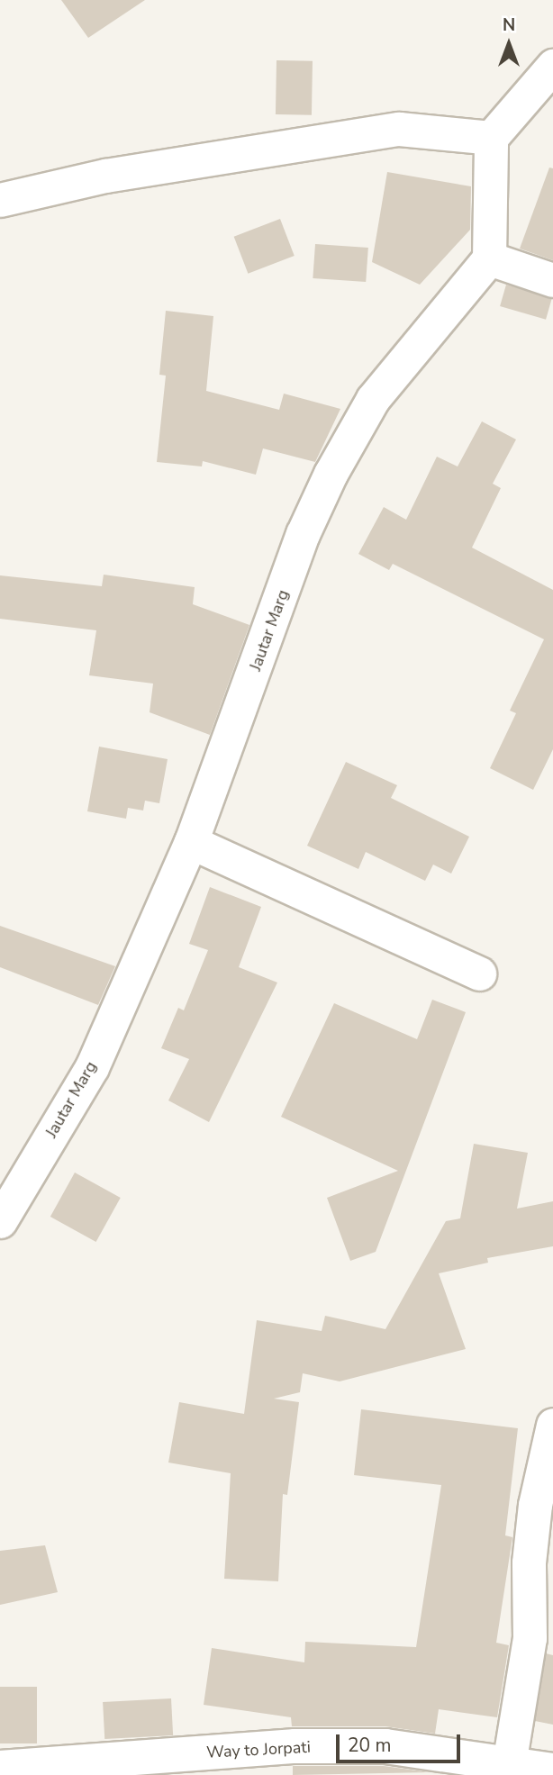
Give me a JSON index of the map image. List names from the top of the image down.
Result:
{
  "streets": {
    "street": ["Jautar Marg", "Way to Jorpati"]
  },
  "scale_bar": "20 m",
  "north": "top"
}
